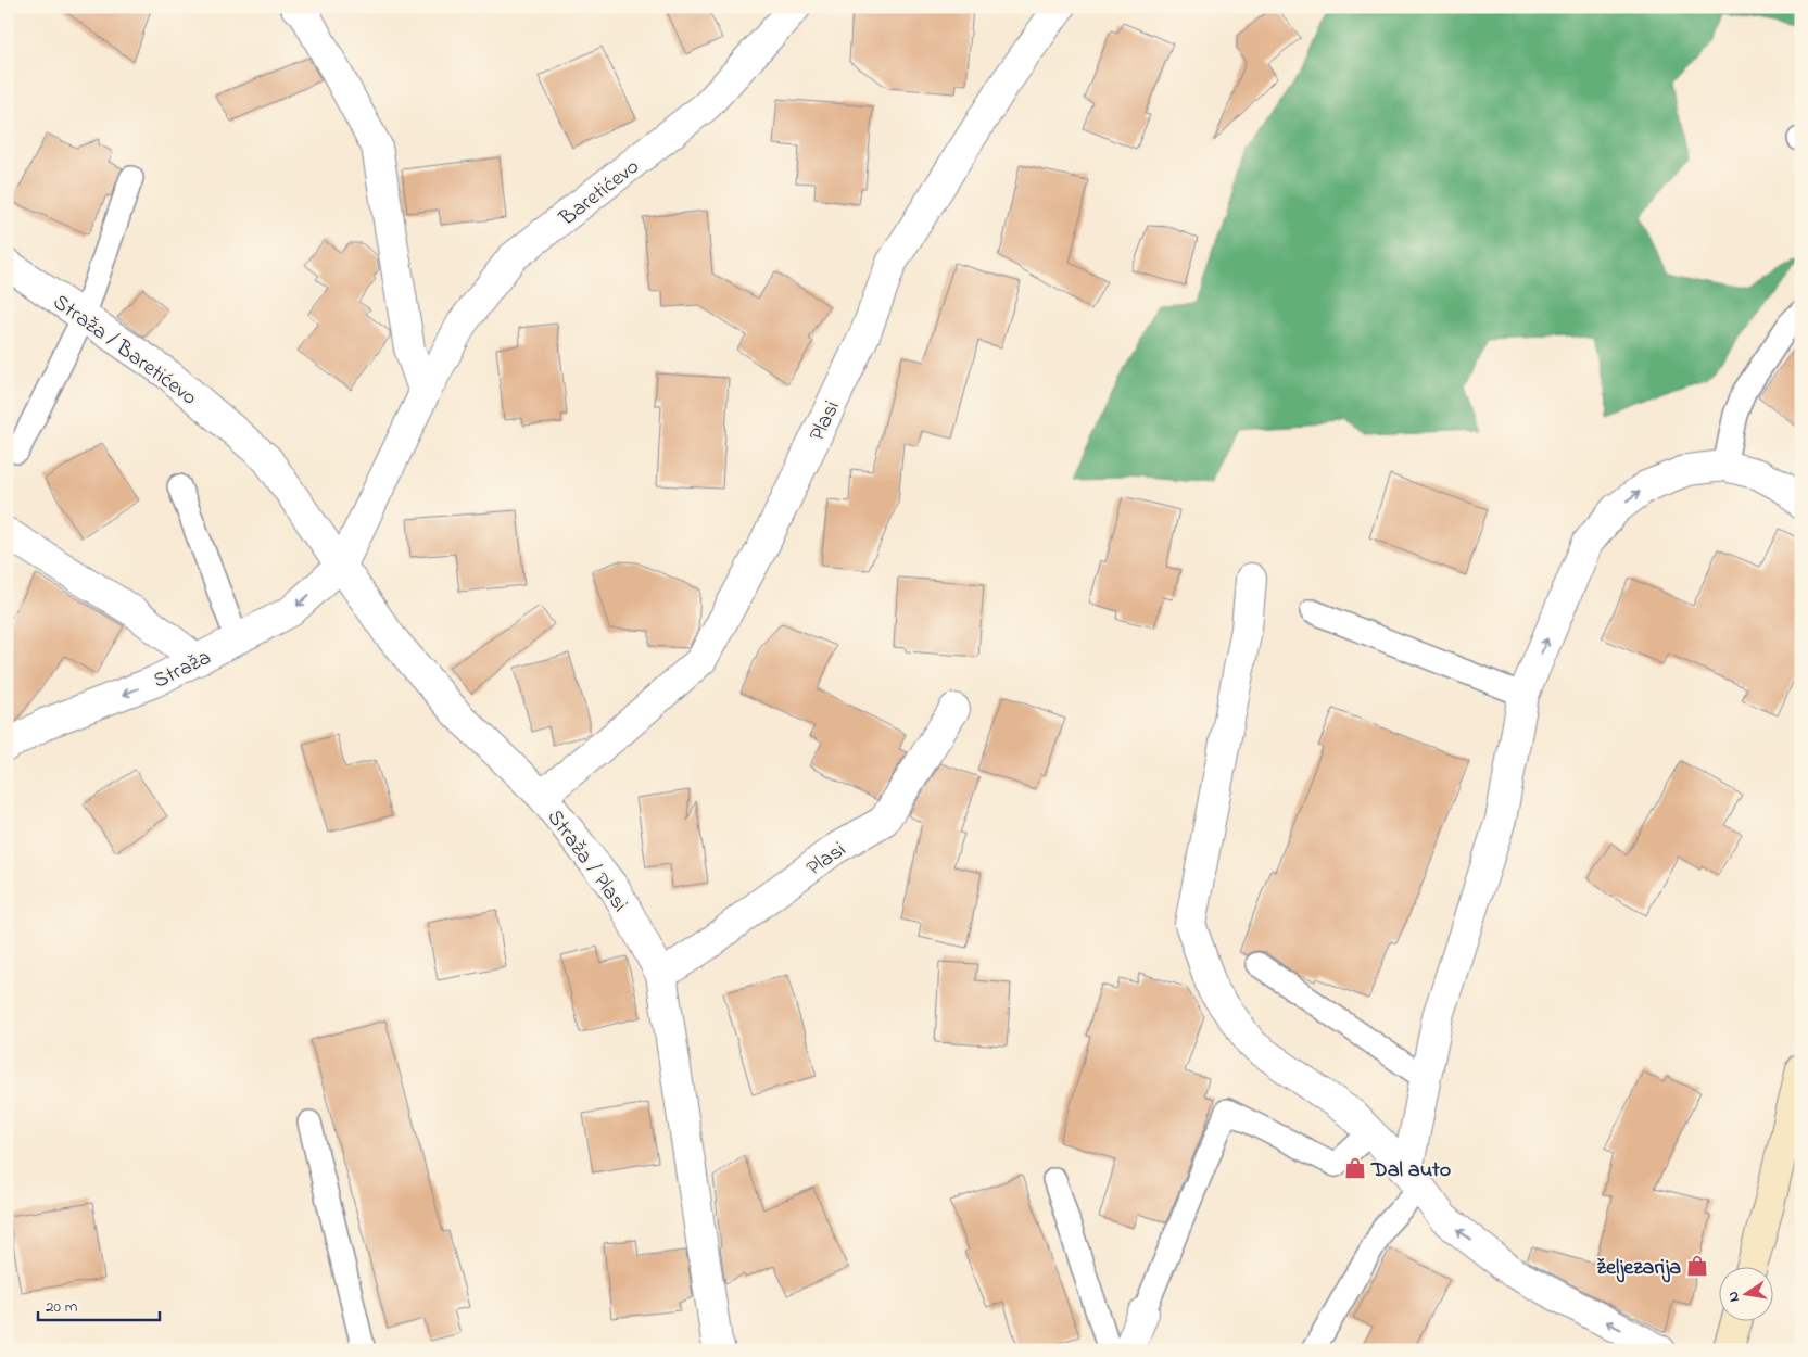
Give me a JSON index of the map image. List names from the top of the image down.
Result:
{
  "streets": {
    "street": [
      "Baretićevo",
      "Straža / Baretićevo",
      "Plasi",
      "Straža",
      "Straža / Plasi"
    ]
  },
  "crossings": [
    ["Baretićevo", "Straža / Baretićevo"],
    ["Baretićevo", "Straža"],
    ["Baretićevo", "Straža / Plasi"],
    ["Straža / Baretićevo", "Straža"],
    ["Straža / Baretićevo", "Straža / Plasi"],
    ["Plasi", "Straža / Plasi"],
    ["Straža", "Straža / Plasi"]
  ],
  "one_way": ["Straža"],
  "places": {
    "shop": ["Dal auto", "željezarija"]
  },
  "scale_bar": "20 m",
  "north": "left"
}
